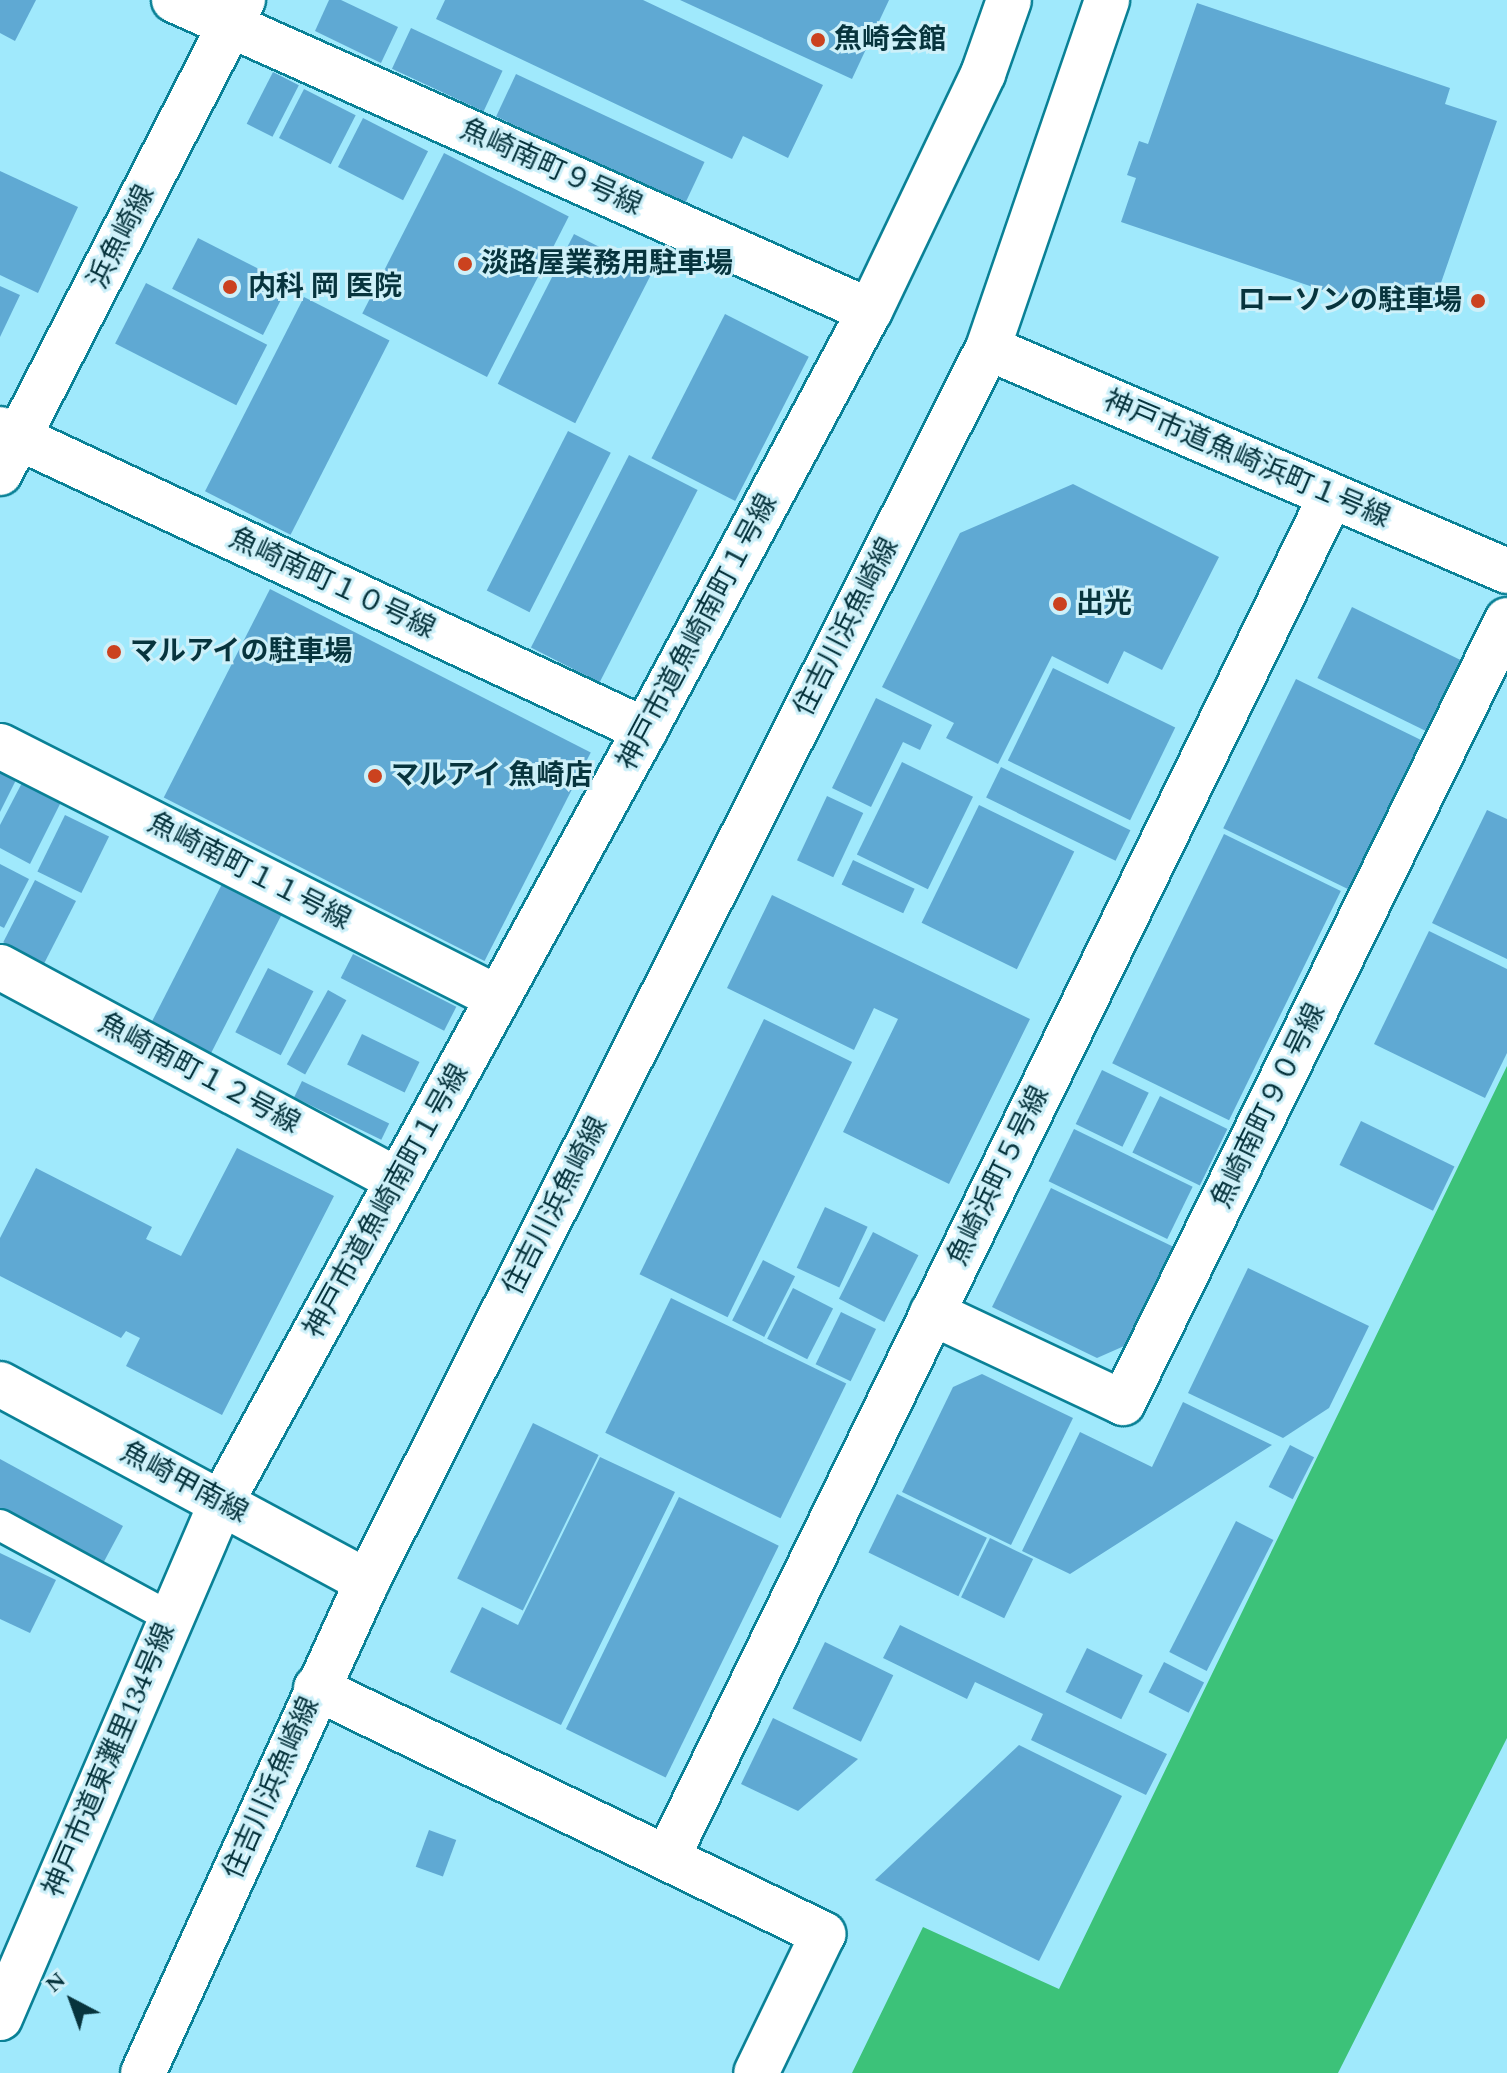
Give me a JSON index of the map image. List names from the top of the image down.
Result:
{
  "streets": {
    "street": [
      "魚崎南町９号線",
      "浜魚崎線",
      "神戸市道魚崎浜町１号線",
      "魚崎南町１０号線",
      "住吉川浜魚崎線",
      "神戸市道魚崎南町１号線",
      "魚崎南町１１号線",
      "魚崎南町１２号線",
      "魚崎南町９０号線",
      "魚崎浜町５号線",
      "魚崎甲南線",
      "神戸市道東灘里134号線"
    ]
  },
  "crossings": [
    ["魚崎南町９号線", "浜魚崎線"],
    ["魚崎南町９号線", "神戸市道魚崎南町１号線"],
    ["浜魚崎線", "魚崎南町１０号線"],
    ["神戸市道魚崎浜町１号線", "住吉川浜魚崎線"],
    ["神戸市道魚崎浜町１号線", "魚崎浜町５号線"],
    ["魚崎南町１０号線", "神戸市道魚崎南町１号線"],
    ["住吉川浜魚崎線", "魚崎甲南線"],
    ["神戸市道魚崎南町１号線", "魚崎南町１１号線"],
    ["神戸市道魚崎南町１号線", "魚崎南町１２号線"],
    ["神戸市道魚崎南町１号線", "魚崎甲南線"],
    ["神戸市道魚崎南町１号線", "神戸市道東灘里134号線"],
    ["魚崎南町９０号線", "魚崎浜町５号線"],
    ["魚崎甲南線", "神戸市道東灘里134号線"]
  ],
  "places": [
    "魚崎会館",
    "淡路屋業務用駐車場",
    "内科 岡 医院",
    "ローソンの駐車場",
    "出光",
    "マルアイの駐車場",
    "マルアイ 魚崎店"
  ],
  "north": "top left"
}
